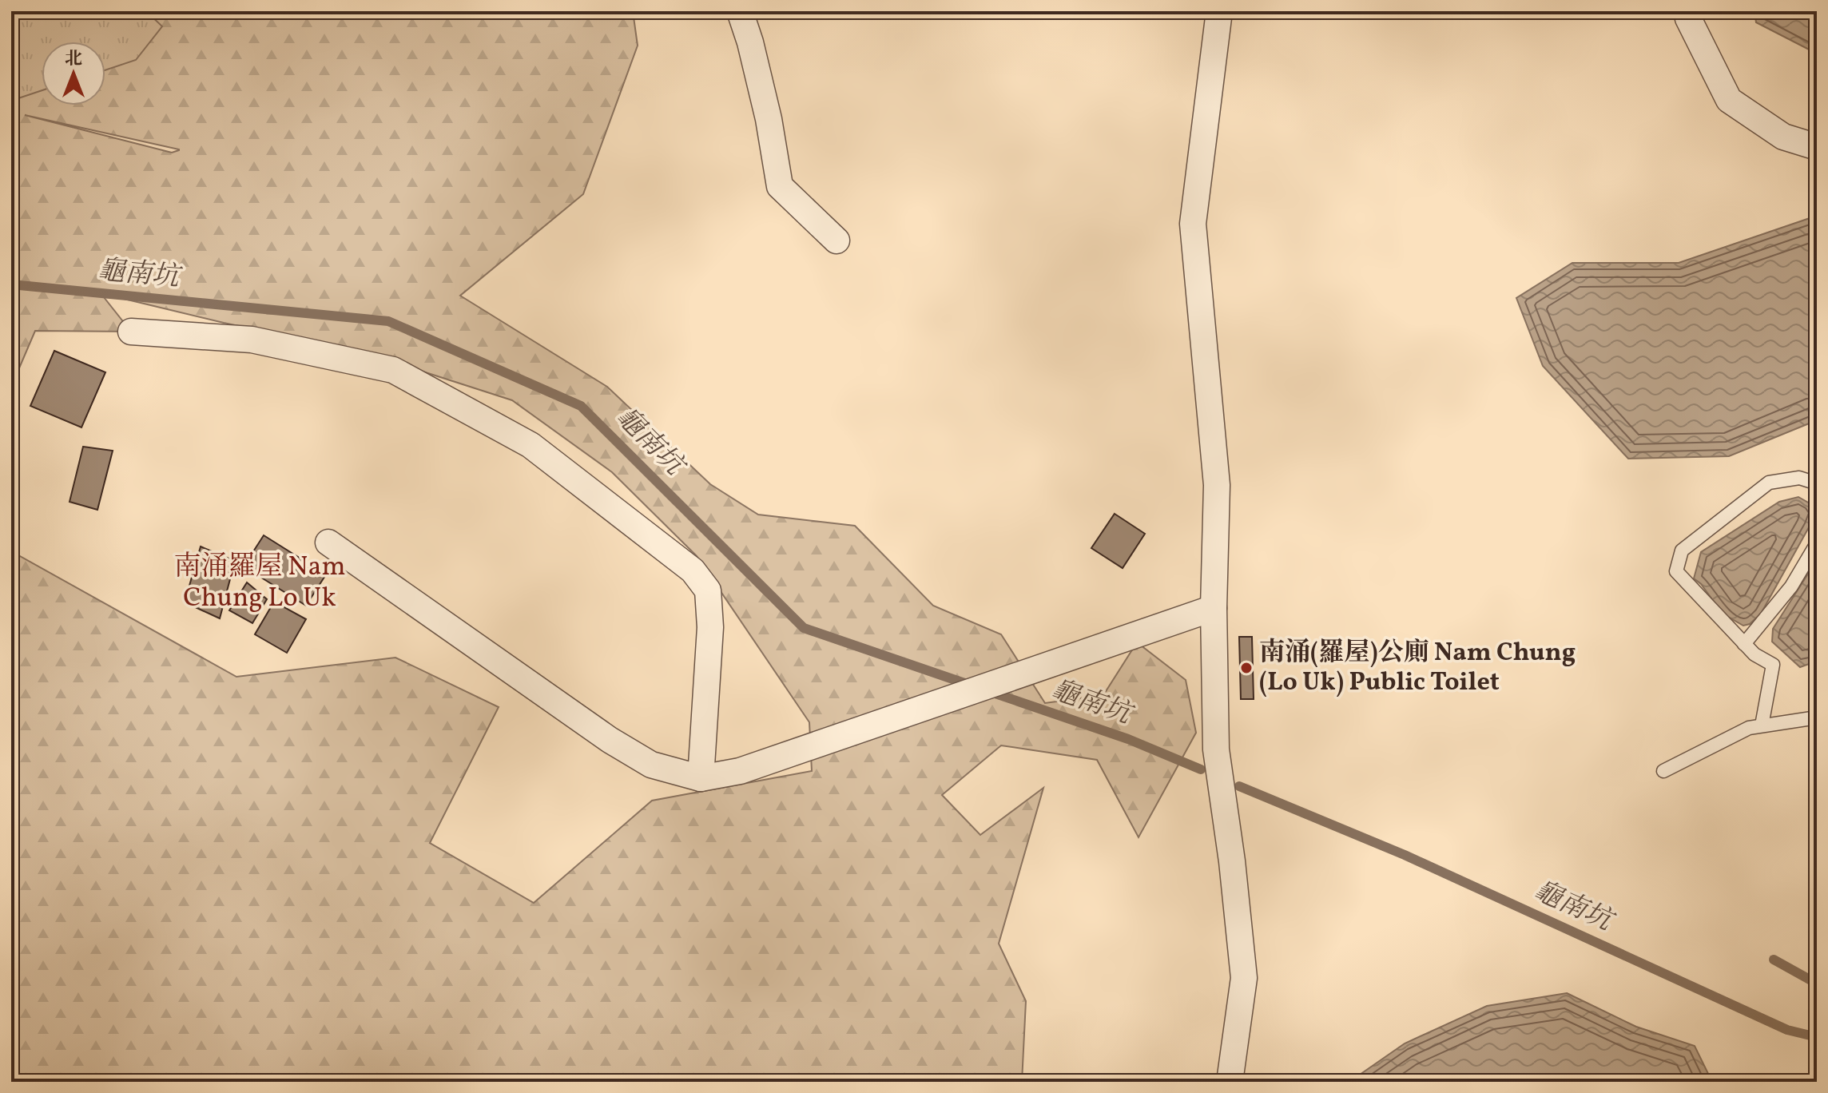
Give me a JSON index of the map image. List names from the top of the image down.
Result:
{
  "districts": ["南涌羅屋 Nam Chung Lo Uk"],
  "water": ["龜南坑"],
  "places": ["南涌(羅屋)公廁 Nam Chung (Lo Uk) Public Toilet"],
  "north": "top"
}
